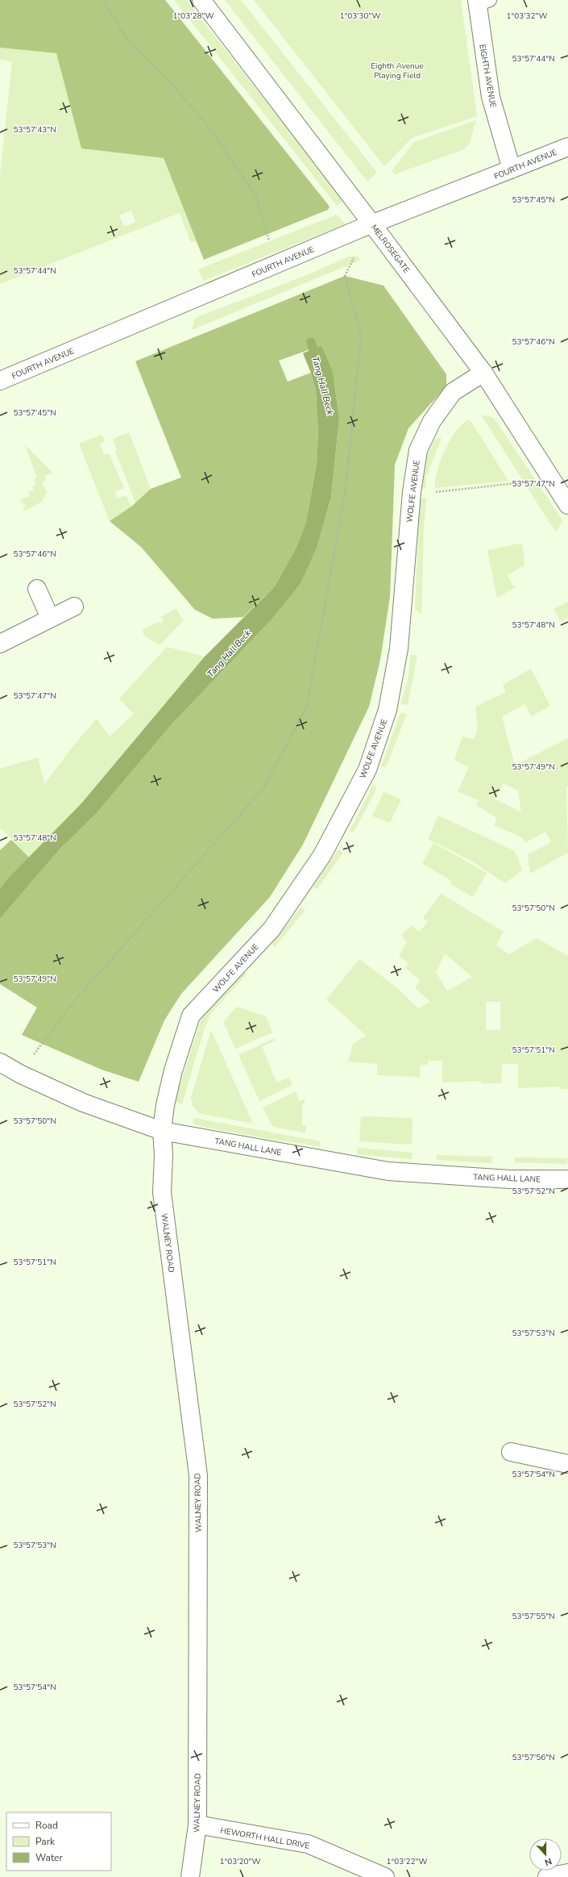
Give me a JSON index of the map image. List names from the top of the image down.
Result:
{
  "streets": {
    "street": [
      "EIGHTH AVENUE",
      "FOURTH AVENUE",
      "MELROSEGATE",
      "WOLFE AVENUE",
      "TANG HALL LANE",
      "WALNEY ROAD",
      "HEWORTH HALL DRIVE"
    ]
  },
  "crossings": [
    ["EIGHTH AVENUE", "FOURTH AVENUE"],
    ["FOURTH AVENUE", "MELROSEGATE"],
    ["MELROSEGATE", "WOLFE AVENUE"],
    ["WOLFE AVENUE", "TANG HALL LANE"],
    ["WOLFE AVENUE", "WALNEY ROAD"],
    ["TANG HALL LANE", "WALNEY ROAD"],
    ["WALNEY ROAD", "HEWORTH HALL DRIVE"]
  ],
  "water": ["Tang Hall Beck"],
  "parks": ["Eighth Avenue Playing Field"],
  "legend": ["Road", "Park", "Water"],
  "north": "bottom",
  "coordinates": [
    "1°03'32\"W",
    "1°03'28\"W",
    "1°03'30\"W",
    "53°57'44\"N",
    "53°57'43\"N",
    "53°57'45\"N",
    "53°57'46\"N",
    "53°57'47\"N",
    "53°57'48\"N",
    "53°57'49\"N",
    "53°57'50\"N",
    "53°57'51\"N",
    "53°57'52\"N",
    "53°57'53\"N",
    "53°57'54\"N",
    "53°57'55\"N",
    "53°57'56\"N",
    "1°03'20\"W",
    "1°03'22\"W"
  ]
}
